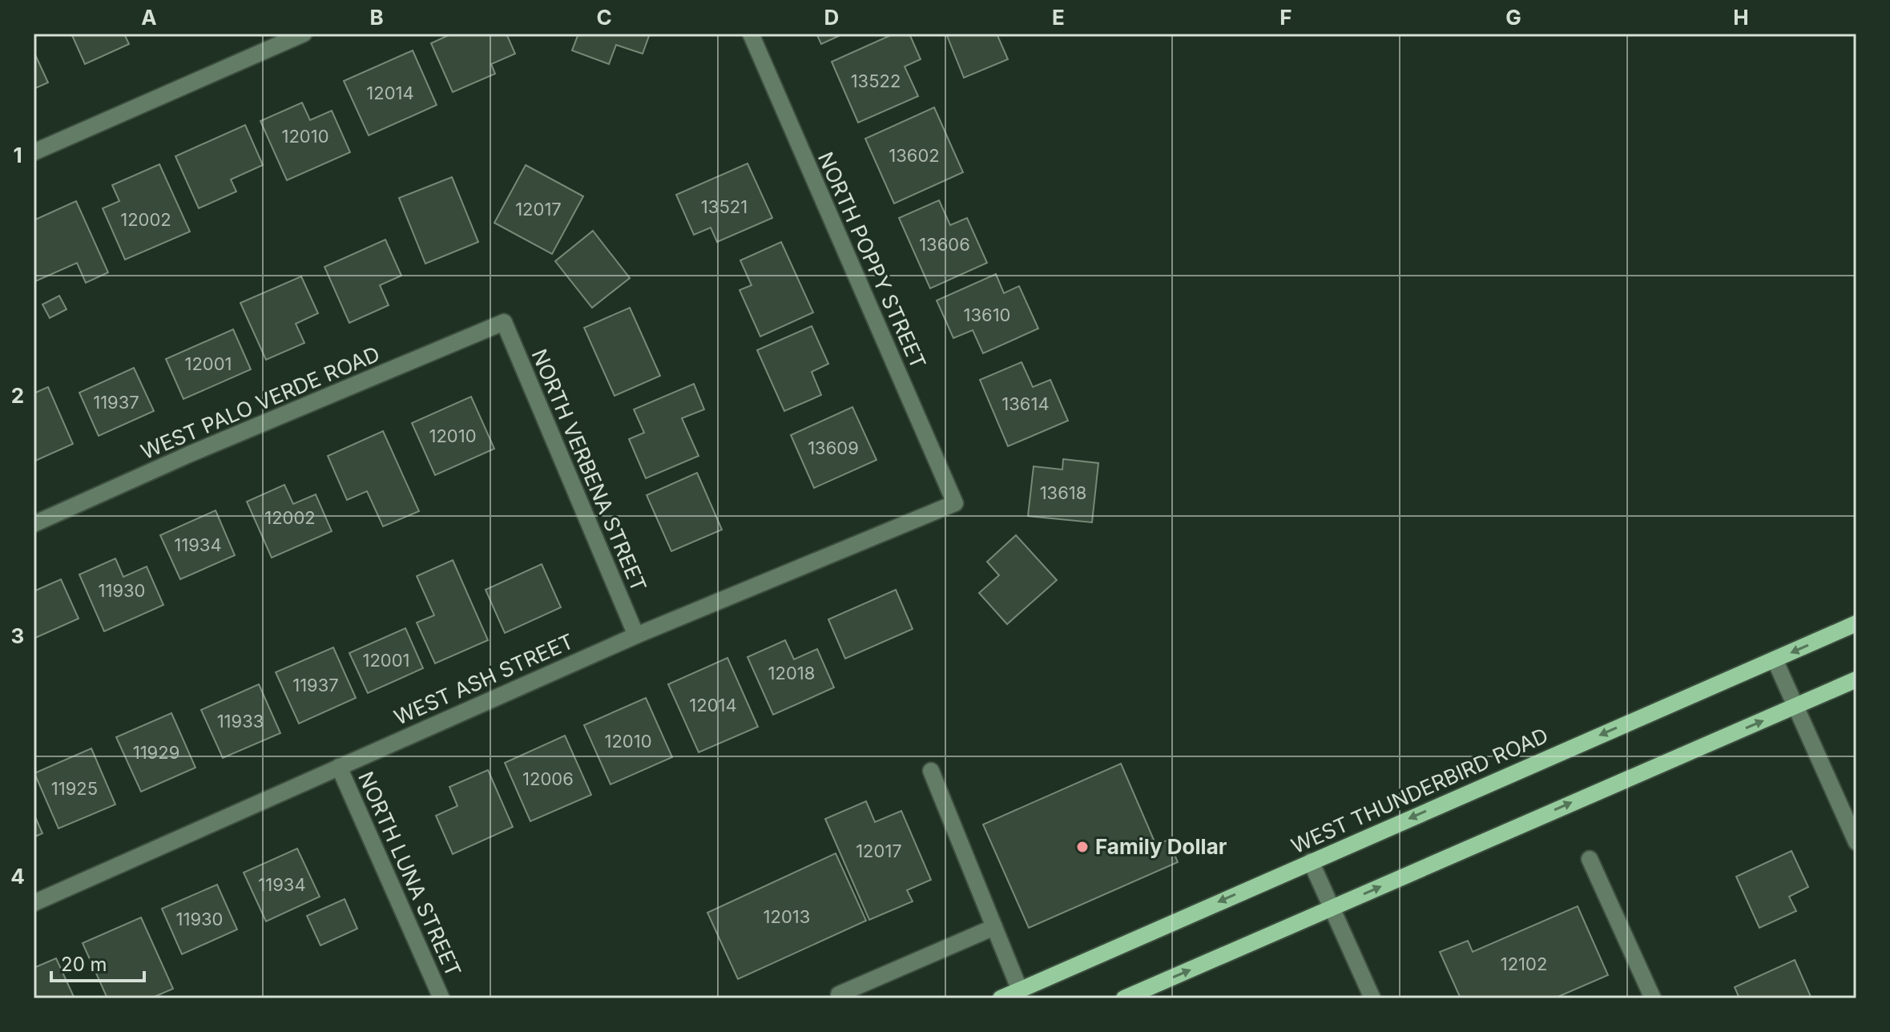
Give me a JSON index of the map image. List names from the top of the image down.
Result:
{
  "streets": {
    "main road": ["WEST THUNDERBIRD ROAD"],
    "street": [
      "NORTH POPPY STREET",
      "WEST PALO VERDE ROAD",
      "NORTH VERBENA STREET",
      "WEST ASH STREET",
      "NORTH LUNA STREET"
    ]
  },
  "crossings": [
    ["NORTH POPPY STREET", "WEST ASH STREET"],
    ["WEST PALO VERDE ROAD", "NORTH VERBENA STREET"],
    ["NORTH VERBENA STREET", "WEST ASH STREET"],
    ["WEST ASH STREET", "NORTH LUNA STREET"]
  ],
  "places": ["Family Dollar"],
  "house_numbers": [
    "13522",
    "12014",
    "12010",
    "13602",
    "13521",
    "12017",
    "12002",
    "13606",
    "13610",
    "12001",
    "11937",
    "13614",
    "12010",
    "13609",
    "13618",
    "12002",
    "11934",
    "11930",
    "12001",
    "12018",
    "11937",
    "12014",
    "11933",
    "12010",
    "11929",
    "12006",
    "11925",
    "12017",
    "11934",
    "12013",
    "11930",
    "12102"
  ],
  "scale_bar": "20 m",
  "grid": {
    "columns": [
      "A",
      "B",
      "C",
      "D",
      "E",
      "F",
      "G",
      "H"
    ],
    "rows": [
      "1",
      "2",
      "3",
      "4"
    ]
  }
}
